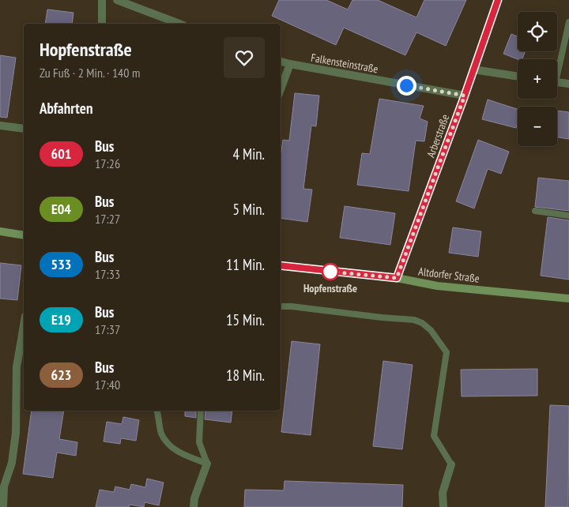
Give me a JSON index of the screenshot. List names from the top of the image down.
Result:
{
  "streets": {
    "main road": ["Altdorfer Straße"],
    "street": ["Falkensteinstraße", "Arberstraße"]
  },
  "crossings": [
    ["Falkensteinstraße", "Arberstraße"],
    ["Arberstraße", "Altdorfer Straße"]
  ],
  "places": ["Hopfenstraße"],
  "lines": ["bus line 601"],
  "page": {
    "map_buttons": ["+", "−"],
    "heading": [
      ["Hopfenstraße", "Zu Fuß · 2 Min. · 140 m"],
      "Abfahrten"
    ],
    "list": [
      {
        "mark": "601",
        "name": "Bus",
        "note": "17:26",
        "value": "4 Min."
      },
      {
        "mark": "E04",
        "name": "Bus",
        "note": "17:27",
        "value": "5 Min."
      },
      {
        "mark": "533",
        "name": "Bus",
        "note": "17:33",
        "value": "11 Min."
      },
      {
        "mark": "E19",
        "name": "Bus",
        "note": "17:37",
        "value": "15 Min."
      },
      {
        "mark": "623",
        "name": "Bus",
        "note": "17:40",
        "value": "18 Min."
      }
    ]
  }
}
